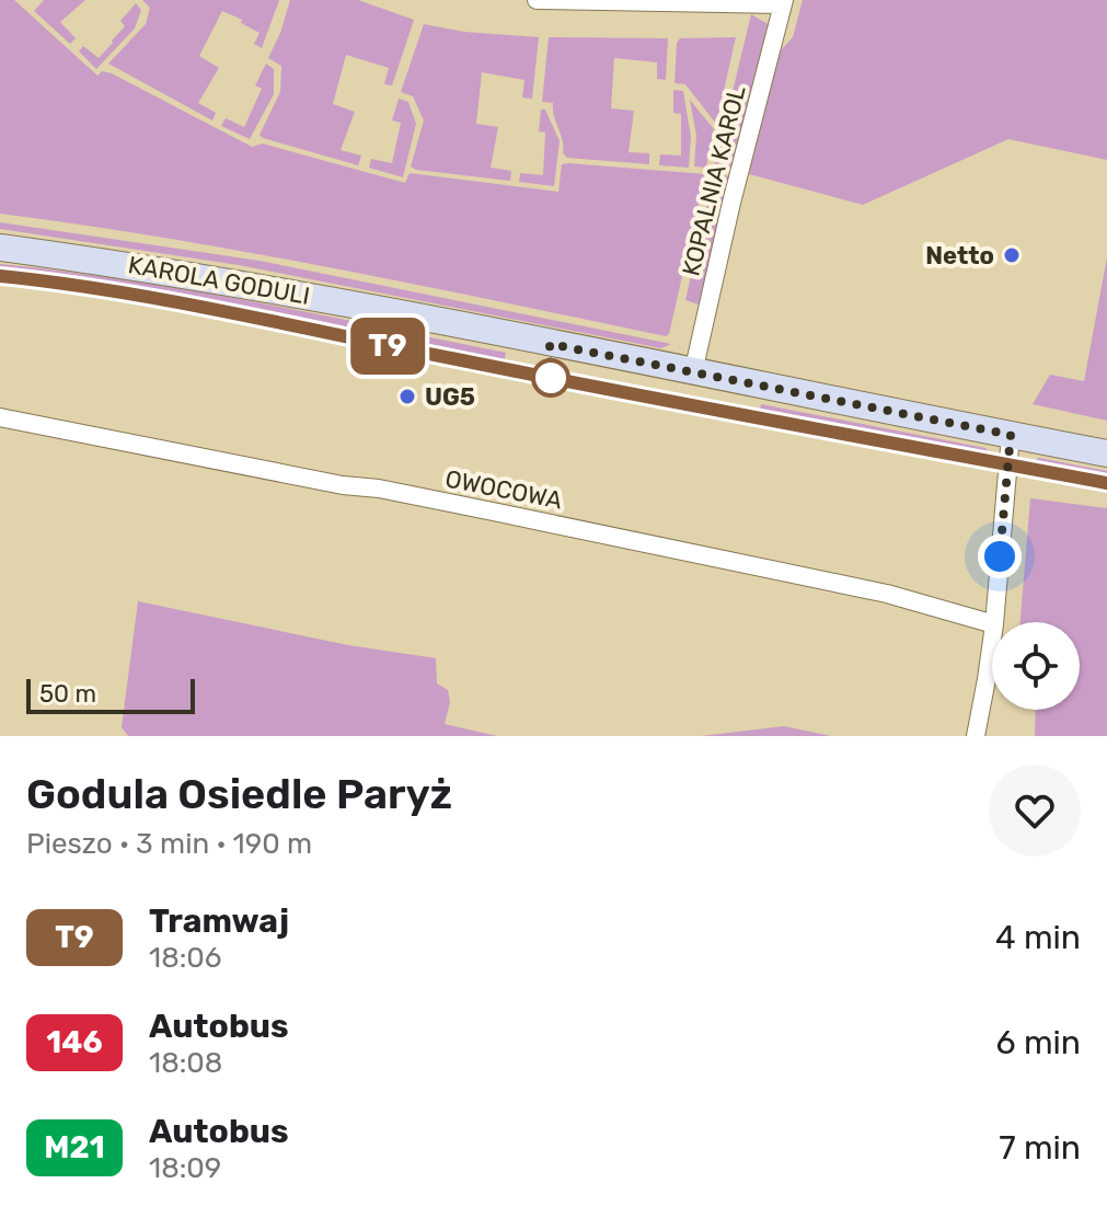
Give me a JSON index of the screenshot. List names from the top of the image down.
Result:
{
  "streets": {
    "main road": ["KAROLA GODULI"],
    "street": ["KOPALNIA KAROL", "OWOCOWA"]
  },
  "crossings": [
    ["KOPALNIA KAROL", "KAROLA GODULI"]
  ],
  "places": ["Netto", "UG5"],
  "lines": ["tram line T9"],
  "scale_bar": "50 m",
  "page": {
    "on_map": "T9",
    "scale": "50 m",
    "heading": ["Godula Osiedle Paryż", "Pieszo · 3 min · 190 m"],
    "list": [
      {
        "mark": "T9",
        "name": "Tramwaj",
        "note": "18:06",
        "value": "4 min"
      },
      {
        "mark": "146",
        "name": "Autobus",
        "note": "18:08",
        "value": "6 min"
      },
      {
        "mark": "M21",
        "name": "Autobus",
        "note": "18:09",
        "value": "7 min"
      }
    ]
  }
}
